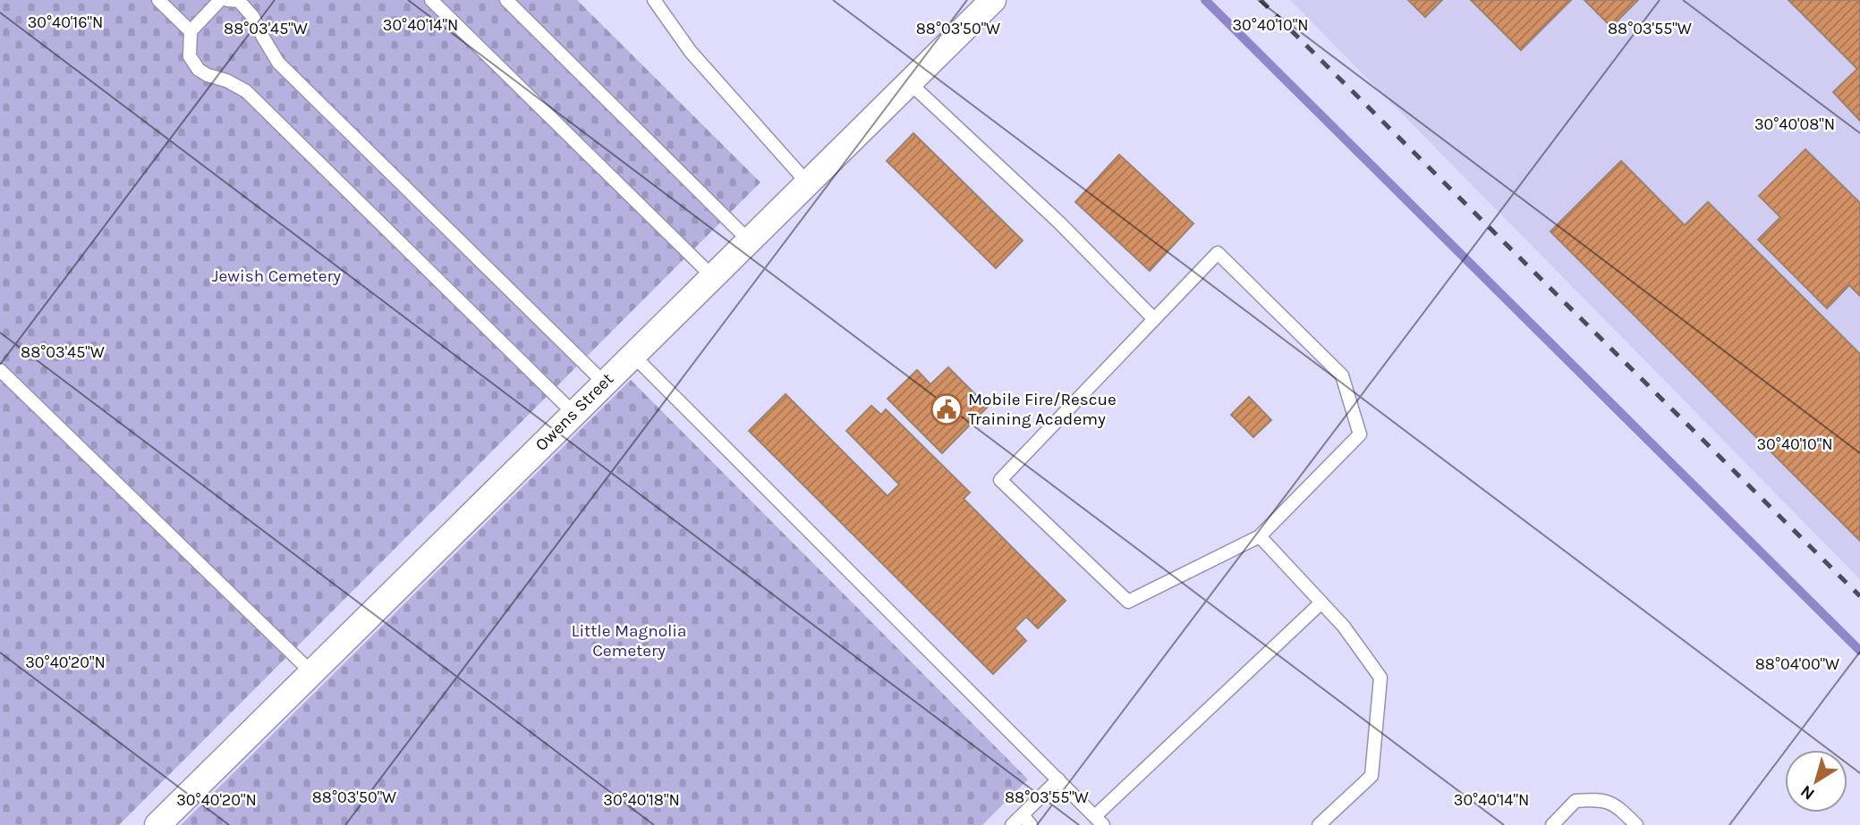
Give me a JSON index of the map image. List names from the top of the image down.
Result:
{
  "streets": {
    "street": ["Owens Street"]
  },
  "parks": ["Jewish Cemetery", "Little Magnolia Cemetery"],
  "places": {
    "public building": ["Mobile Fire/Rescue Training Academy"]
  },
  "north": "bottom left",
  "coordinates": [
    "30°40'16\"N",
    "30°40'14\"N",
    "30°40'10\"N",
    "88°03'45\"W",
    "88°03'50\"W",
    "88°03'55\"W",
    "30°40'08\"N",
    "30°40'20\"N",
    "88°04'00\"W",
    "30°40'18\"N"
  ]
}
